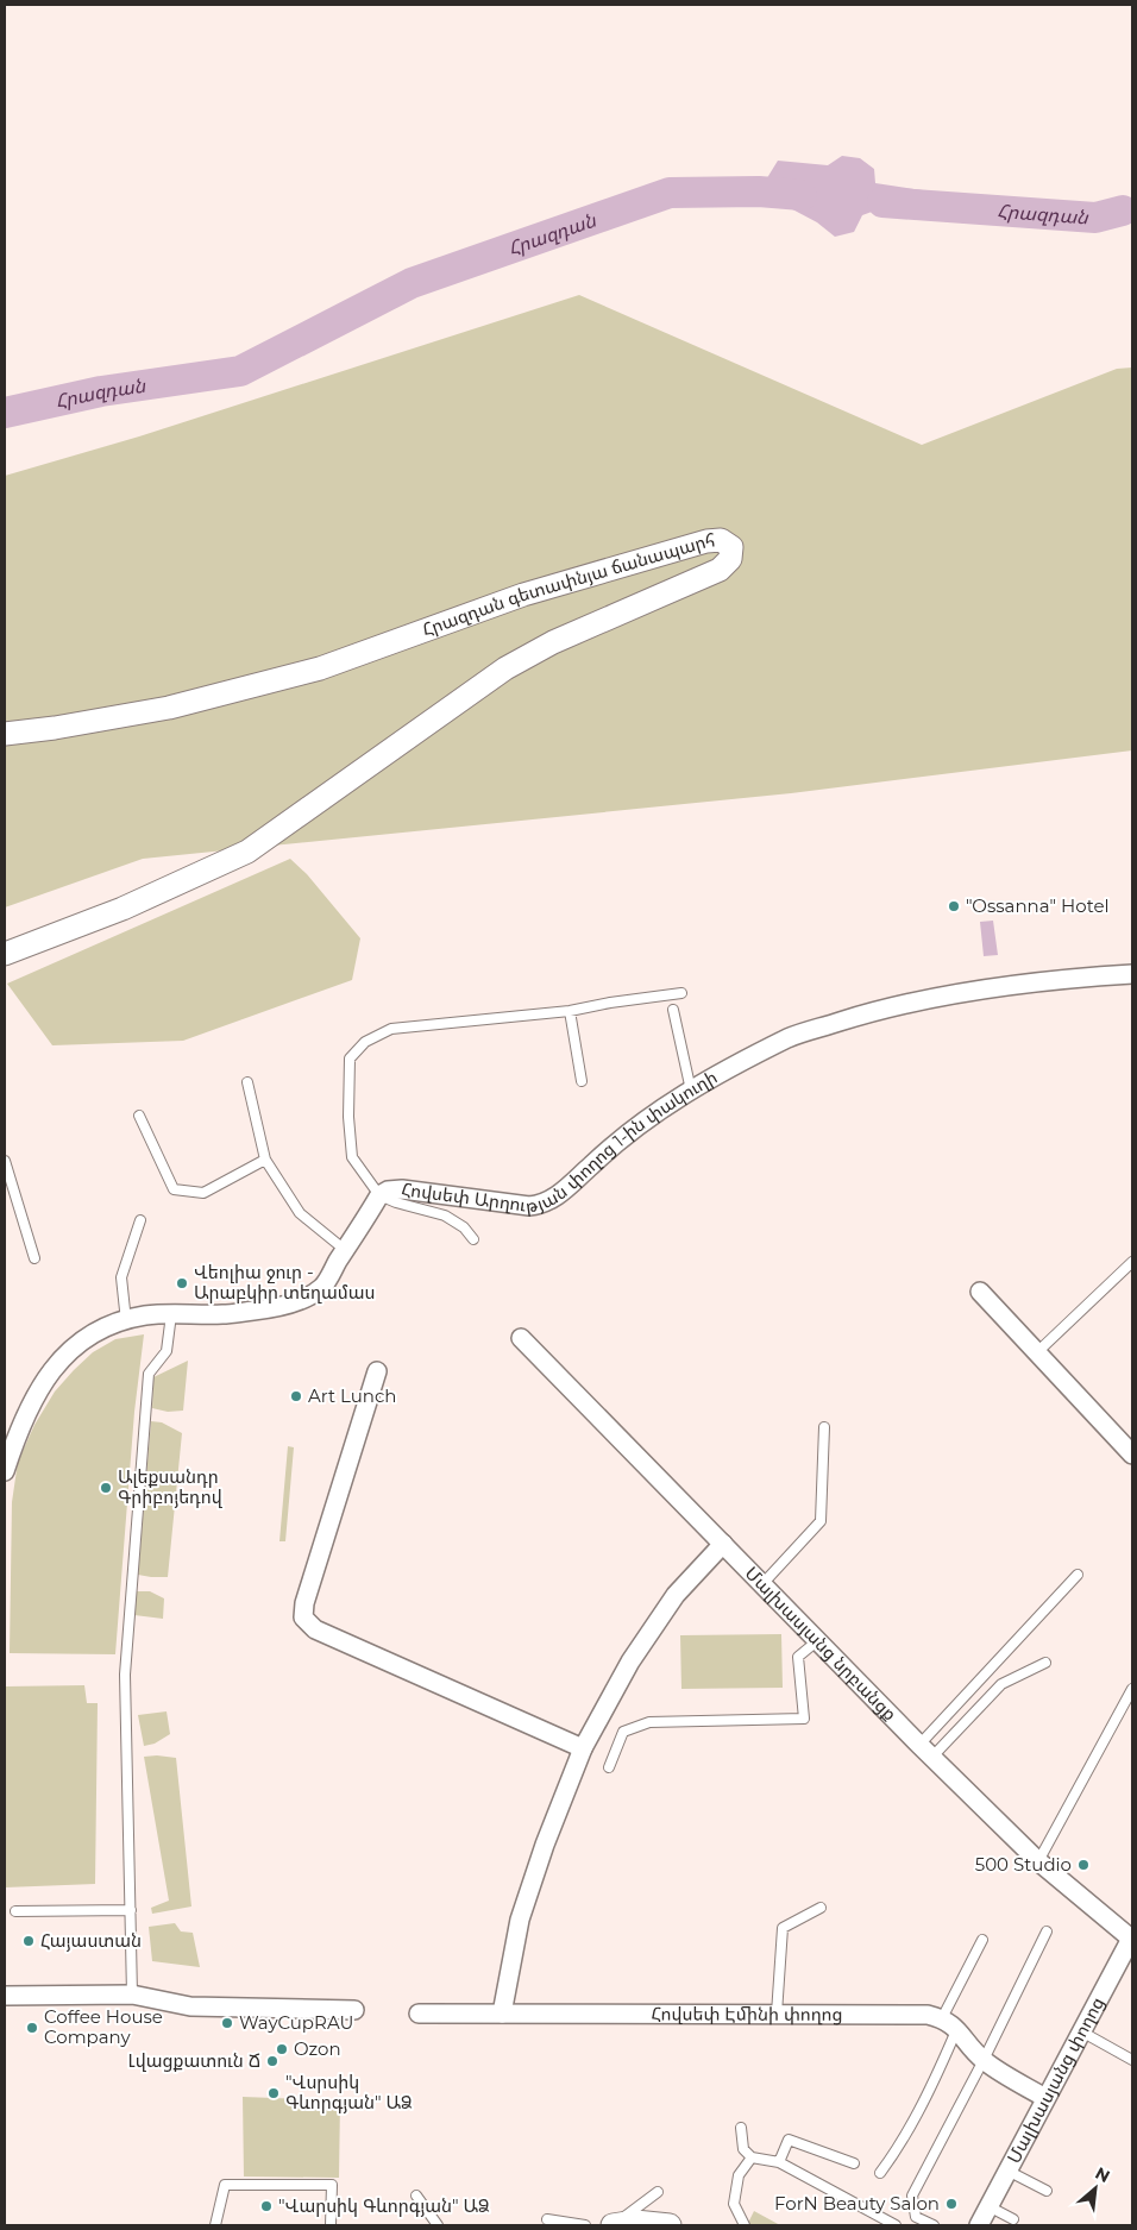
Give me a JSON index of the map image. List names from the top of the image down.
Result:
{
  "streets": {
    "street": [
      "Հրազդան գետափնյա ճանապարհ",
      "Հովսեփ Արղության փողոց 1-ին փակուղի",
      "Մալխասյանց նրբանցք",
      "Հովսեփ Էմինի փողոց",
      "Մալխասյանց փողոց"
    ]
  },
  "crossings": [
    ["Մալխասյանց նրբանցք", "Մալխասյանց փողոց"]
  ],
  "water": ["Հրազդան"],
  "places": [
    "\"Ossanna\" Hotel",
    "Վեոլիա ջուր - Արաբկիր տեղամաս",
    "Art Lunch",
    "Ալեքսանդր Գրիբոյեդով",
    "500 Studio",
    "Հայաստան",
    "WayCupRAU",
    "Coffee House Company",
    "Ozon",
    "Լվացքատուն Ճ",
    "\"Վսրսիկ Գևորգյան\" ԱՁ",
    "ForN Beauty Salon",
    "\"Վարսիկ Գևորգյան\" ԱՁ"
  ],
  "north": "top right"
}
